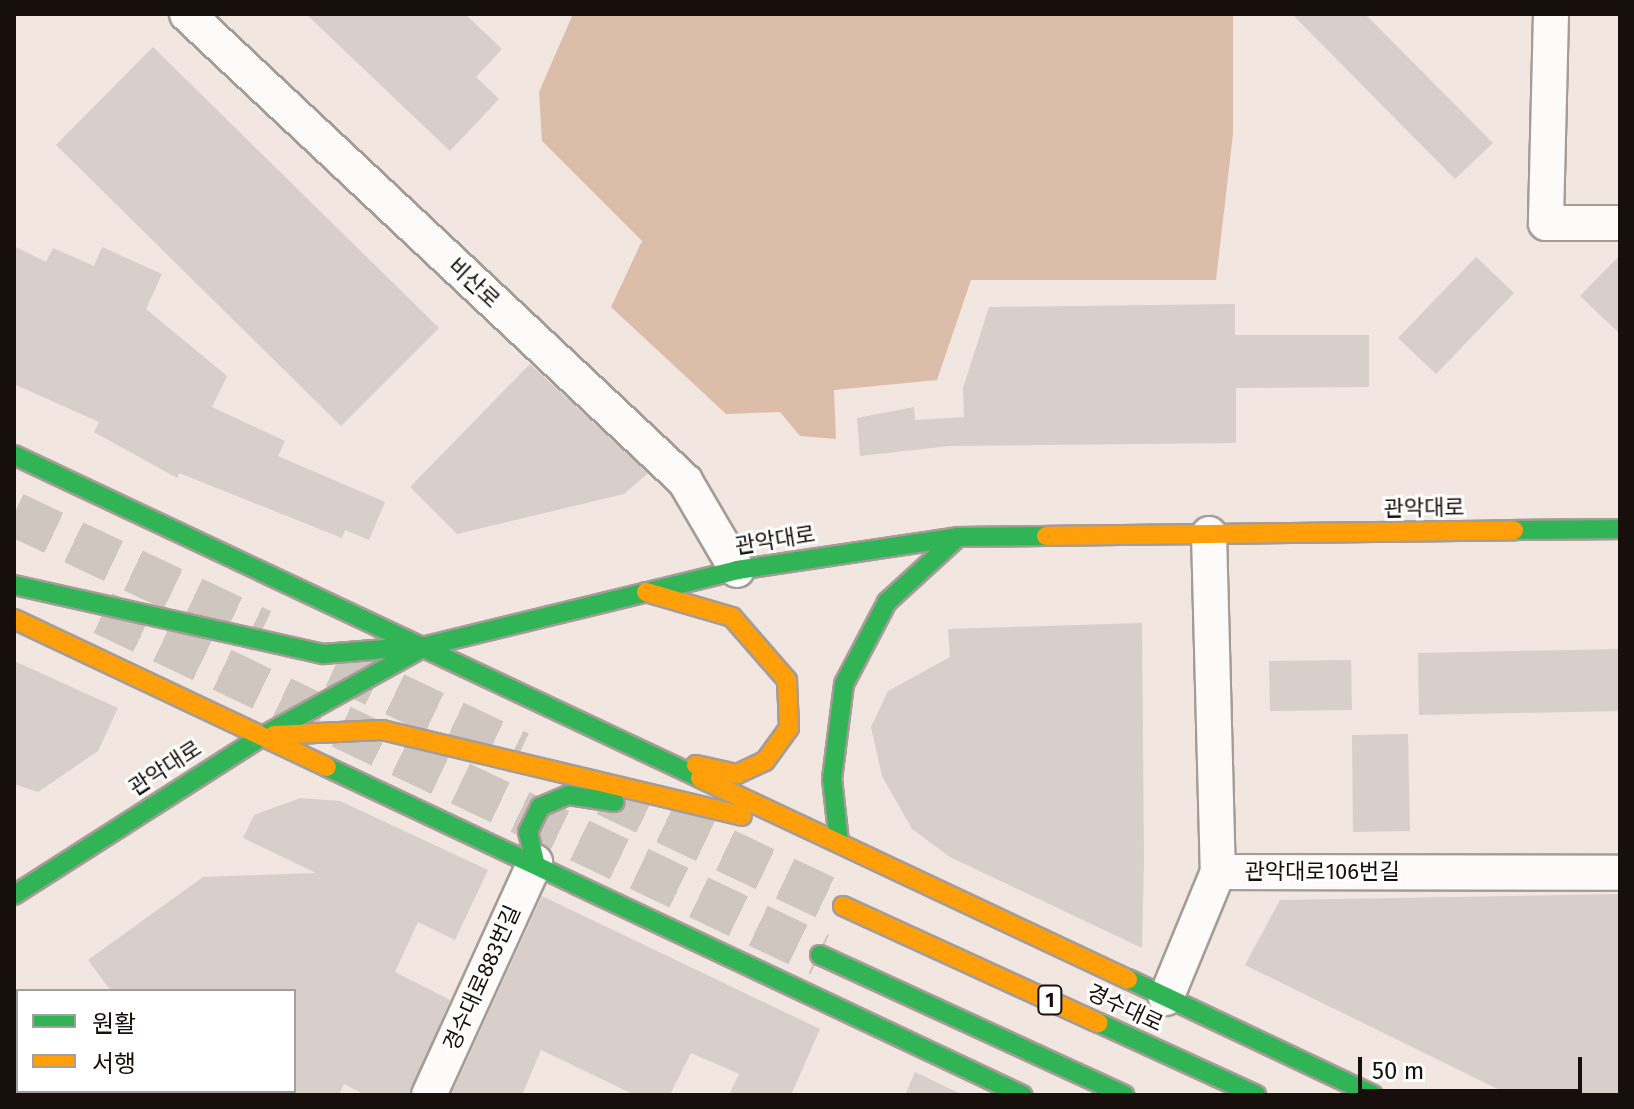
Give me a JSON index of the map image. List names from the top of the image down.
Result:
{
  "streets": {
    "main road": ["관악대로", "1", "경수대로"],
    "street": ["비산로", "관악대로106번길", "경수대로883번길"]
  },
  "crossings": [
    ["비산로", "관악대로"],
    ["관악대로", "관악대로106번길"]
  ],
  "legend": ["원활", "서행"],
  "scale_bar": "50 m"
}
